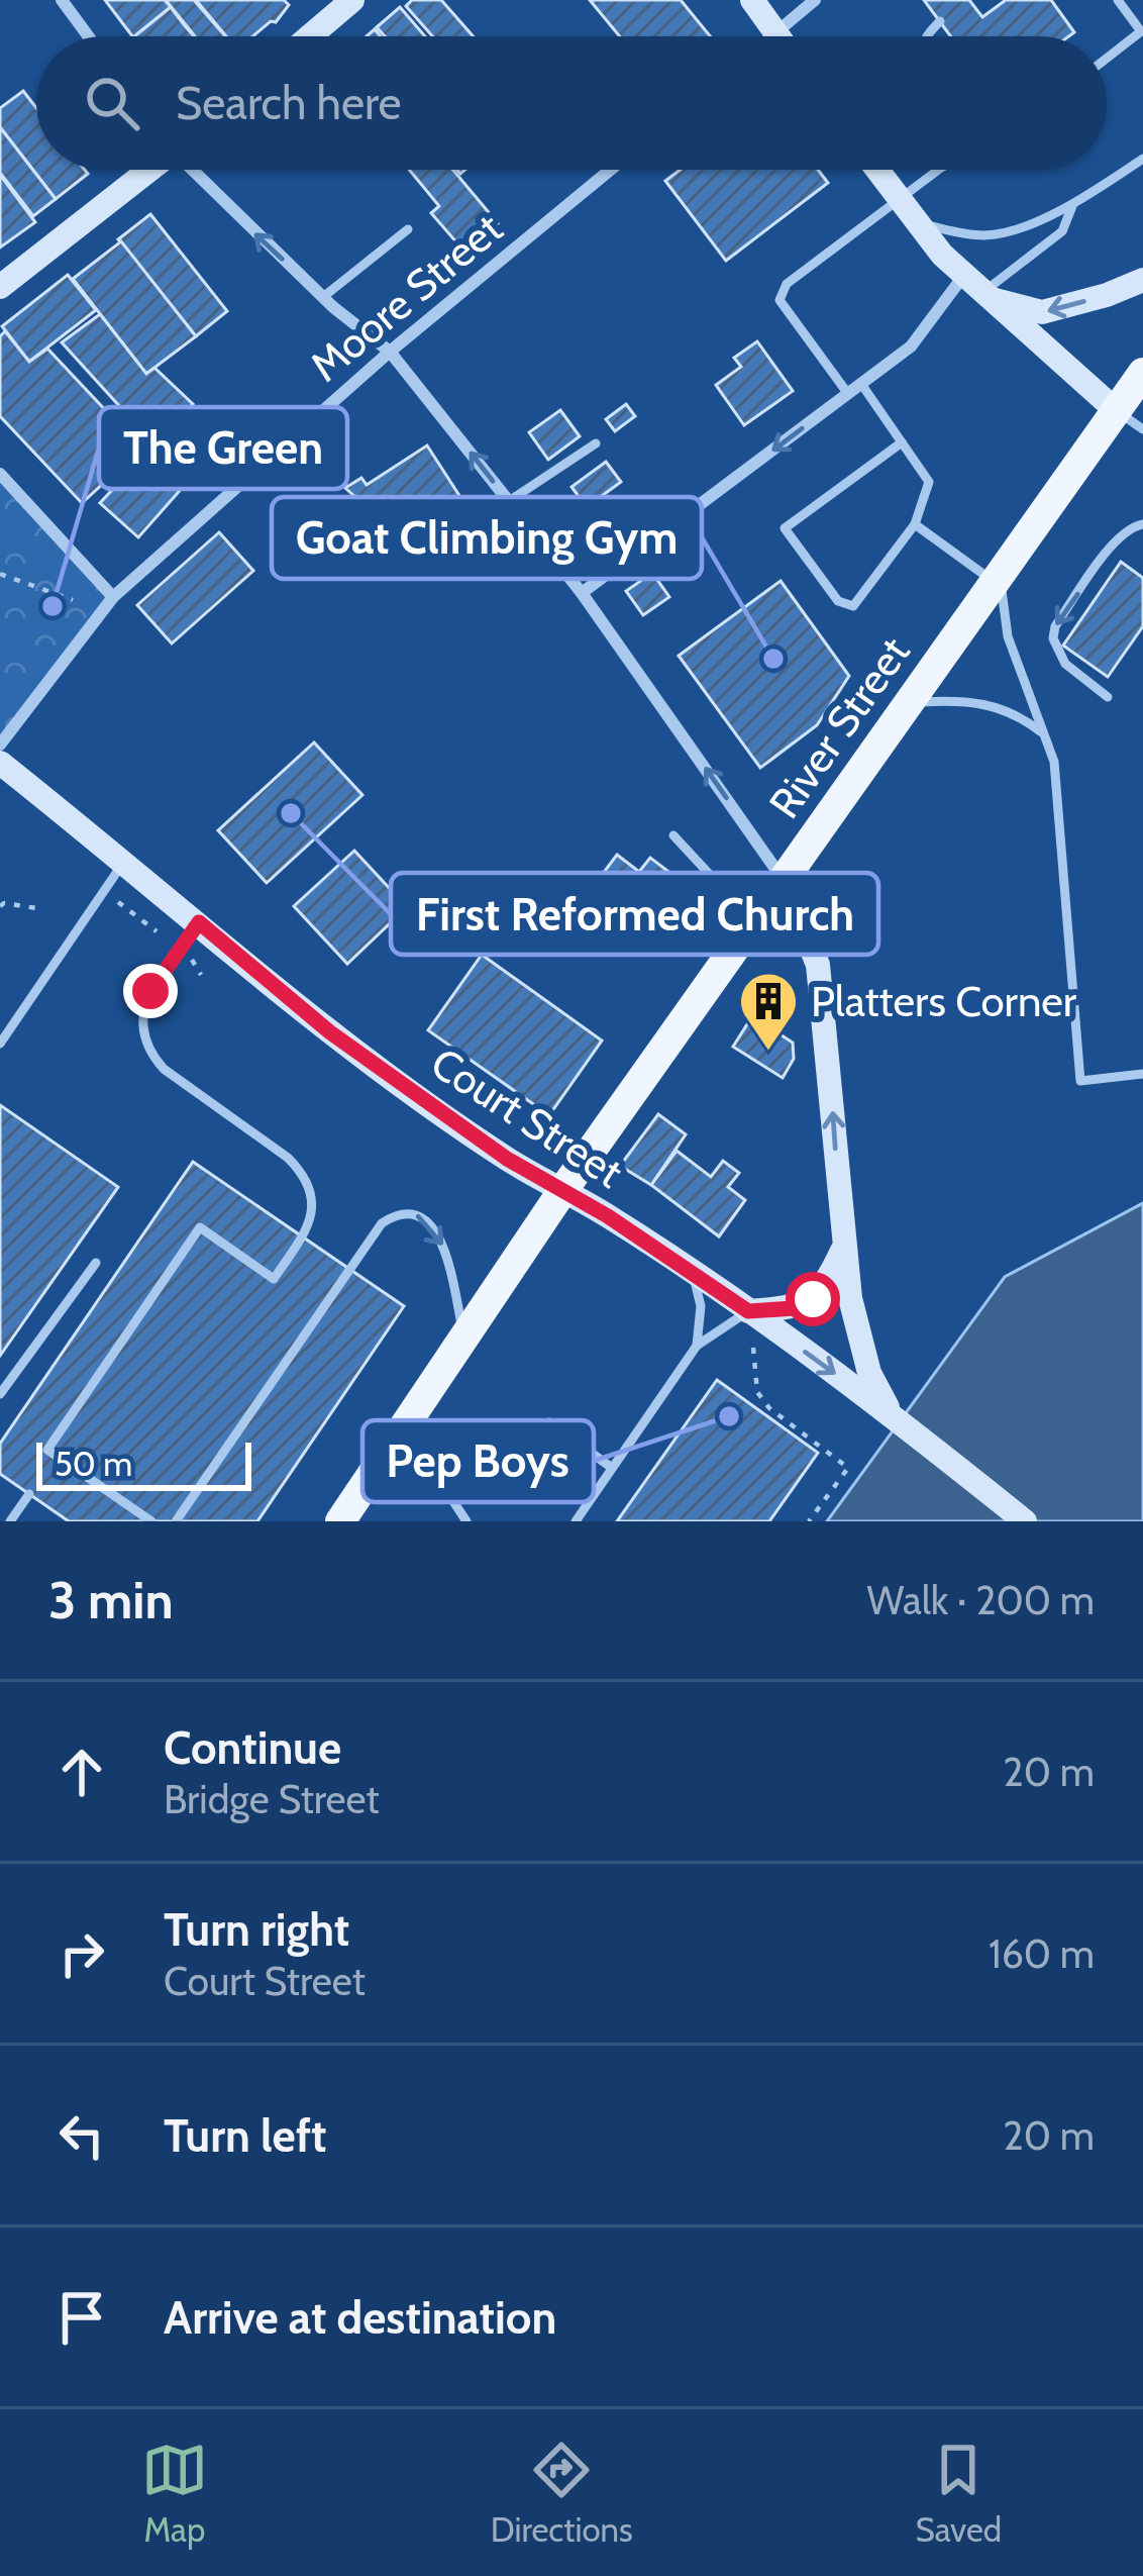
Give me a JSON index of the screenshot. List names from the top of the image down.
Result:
{
  "streets": {
    "main road": ["River Street", "Court Street"],
    "street": ["Moore Street"]
  },
  "crossings": [
    ["River Street", "Court Street"]
  ],
  "places": {
    "other": [
      "The Green",
      "Goat Climbing Gym",
      "First Reformed Church",
      "Pep Boys"
    ],
    "building": ["Platters Corner"]
  },
  "scale_bar": "50 m",
  "page": {
    "search": "Search here",
    "scale": "50 m",
    "heading": ["3 min", "Walk · 200 m"],
    "list": [
      ["Continue", "Bridge Street", "20 m"],
      ["Turn right", "Court Street", "160 m"],
      ["Turn left", "20 m"],
      "Arrive at destination"
    ],
    "nav": ["Map", "Directions", "Saved"]
  }
}
